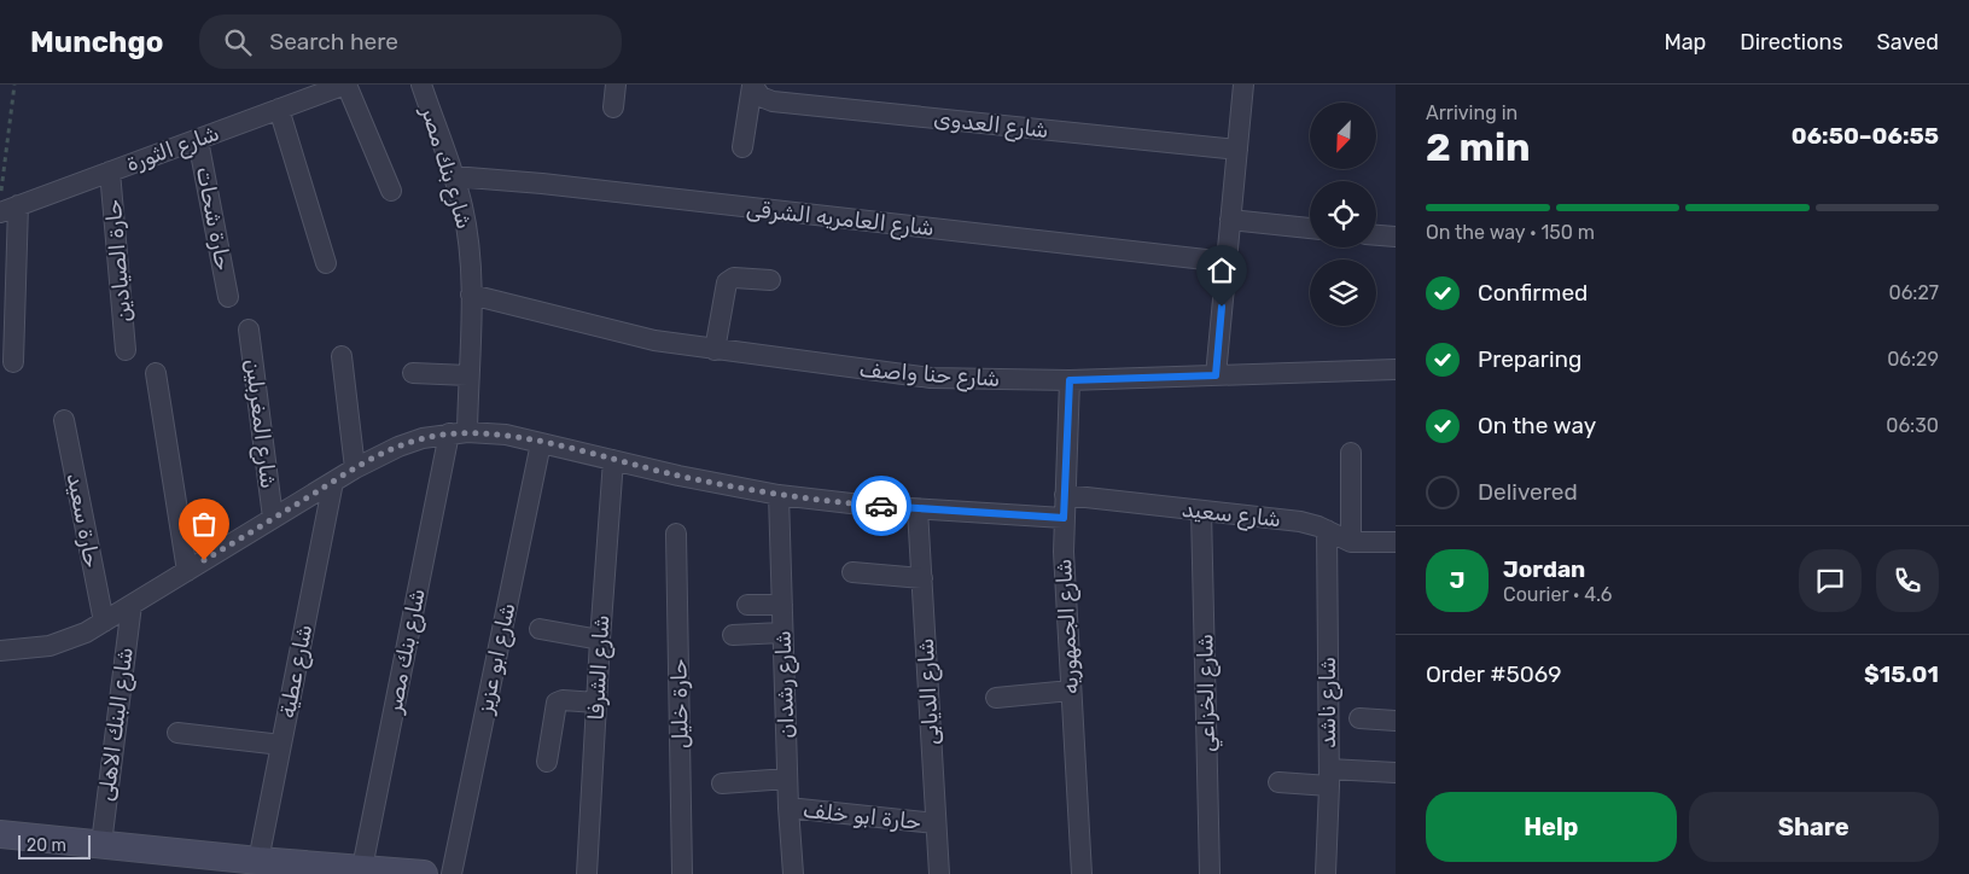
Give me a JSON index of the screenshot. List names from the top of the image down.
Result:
{
  "streets": {
    "street": [
      "شارع العدوى",
      "شارع الثورة",
      "شارع بنك مصر",
      "حارة شحات",
      "شارع العامريه الشرقى",
      "حارة الصيادين",
      "شارع حنا واصف",
      "شارع المغربلين",
      "شارع سعيد",
      "حارة سعيد",
      "شارع الجمهوريه",
      "شارع ابو عزيز",
      "شارع الشرفا",
      "شارع عطية",
      "شارع رشدان",
      "شارع الديابى",
      "شارع الخزاعي",
      "شارع ناشد",
      "حارة خليل",
      "شارع البنك الاهلى",
      "حارة ابو خلف"
    ]
  },
  "crossings": [
    ["شارع الثورة", "حارة شحات"],
    ["شارع الثورة", "حارة الصيادين"],
    ["شارع بنك مصر", "شارع العامريه الشرقى"],
    ["شارع بنك مصر", "شارع حنا واصف"],
    ["شارع حنا واصف", "شارع الجمهوريه"],
    ["شارع سعيد", "شارع الجمهوريه"],
    ["شارع سعيد", "شارع الخزاعي"],
    ["شارع سعيد", "شارع ناشد"],
    ["شارع رشدان", "حارة ابو خلف"],
    ["شارع الديابى", "حارة ابو خلف"]
  ],
  "scale_bar": "20 m",
  "north": "bottom left",
  "page": {
    "header": "Munchgo",
    "search": "Search here",
    "nav": ["Map", "Directions", "Saved"],
    "heading": ["2 min", "Arriving in", "06:50–06:55"],
    "panel": [
      "Jordan",
      "Courier · 4.6",
      "Order #5069",
      "$15.01"
    ],
    "bar": "On the way · 150 m",
    "list": [
      ["Confirmed", "06:27"],
      ["Preparing", "06:29"],
      ["On the way", "06:30"],
      "Delivered"
    ],
    "round": "J",
    "buttons": ["Help", "Share"],
    "scale": "20 m"
  }
}
